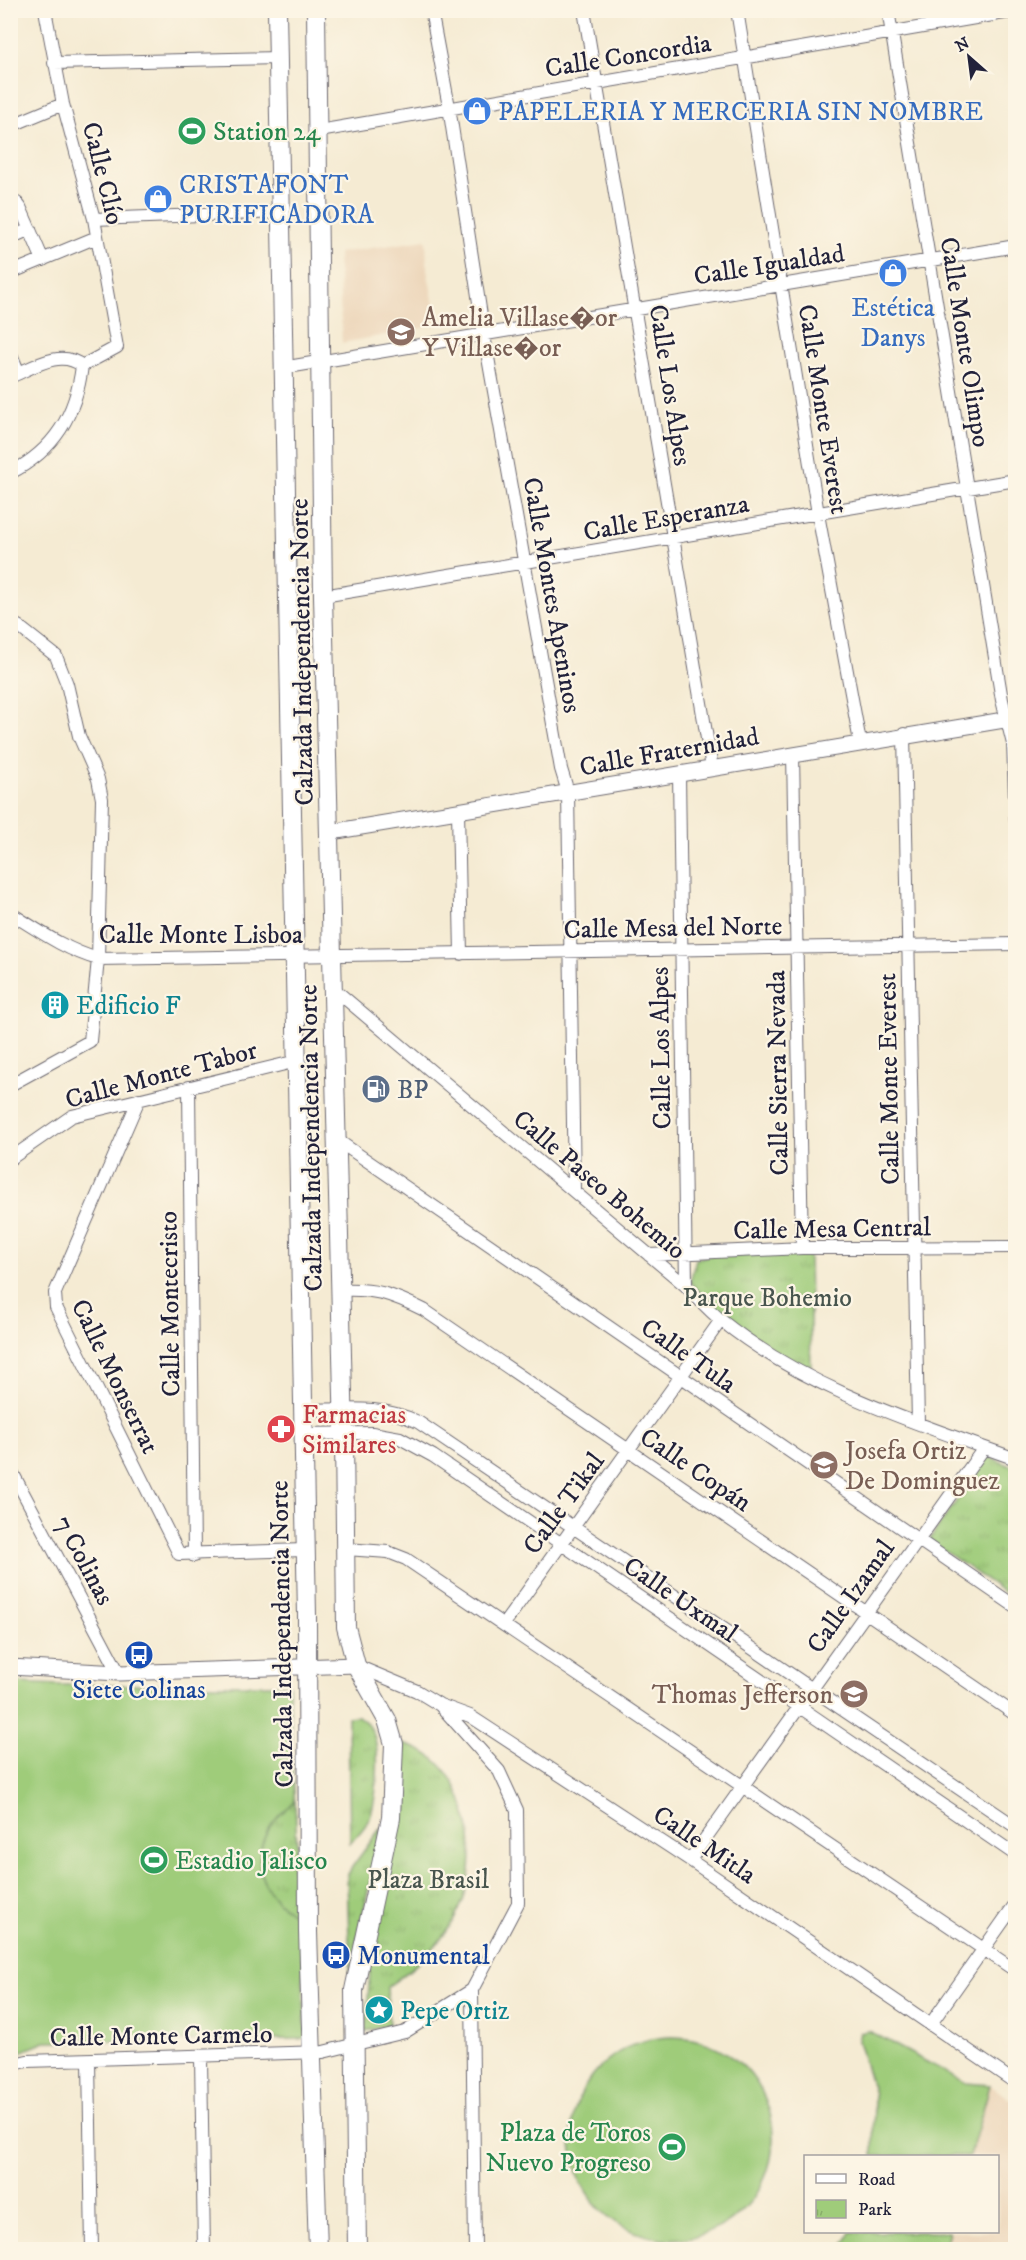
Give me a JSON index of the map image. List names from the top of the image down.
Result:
{
  "streets": {
    "main road": ["Calzada Independencia Norte"],
    "street": [
      "Calle Concordia",
      "Calle Clío",
      "Calle Igualdad",
      "Calle Monte Olimpo",
      "Calle Los Alpes",
      "Calle Monte Everest",
      "Calle Esperanza",
      "Calle Montes Apeninos",
      "Calle Fraternidad",
      "Calle Mesa del Norte",
      "Calle Monte Lisboa",
      "Calle Sierra Nevada",
      "Calle Monte Tabor",
      "Calle Paseo Bohemio",
      "Calle Mesa Central",
      "Calle Montecristo",
      "Calle Tula",
      "Calle Monserrat",
      "Calle Copán",
      "Calle Tikal",
      "7 Colinas",
      "Calle Izamal",
      "Calle Uxmal",
      "Calle Mitla",
      "Calle Monte Carmelo"
    ]
  },
  "crossings": [
    ["Calle Concordia", "Calle Monte Olimpo"],
    ["Calle Concordia", "Calle Los Alpes"],
    ["Calle Concordia", "Calle Monte Everest"],
    ["Calle Concordia", "Calle Montes Apeninos"],
    ["Calle Concordia", "Calzada Independencia Norte"],
    ["Calle Igualdad", "Calle Monte Olimpo"],
    ["Calle Igualdad", "Calle Los Alpes"],
    ["Calle Igualdad", "Calle Monte Everest"],
    ["Calle Igualdad", "Calle Montes Apeninos"],
    ["Calle Igualdad", "Calzada Independencia Norte"],
    ["Calle Monte Olimpo", "Calle Esperanza"],
    ["Calle Monte Olimpo", "Calle Fraternidad"],
    ["Calle Los Alpes", "Calle Esperanza"],
    ["Calle Los Alpes", "Calle Fraternidad"],
    ["Calle Los Alpes", "Calle Mesa del Norte"],
    ["Calle Los Alpes", "Calle Paseo Bohemio"],
    ["Calle Los Alpes", "Calle Mesa Central"],
    ["Calle Monte Everest", "Calle Esperanza"],
    ["Calle Monte Everest", "Calle Fraternidad"],
    ["Calle Monte Everest", "Calle Mesa del Norte"],
    ["Calle Monte Everest", "Calle Paseo Bohemio"],
    ["Calle Monte Everest", "Calle Mesa Central"],
    ["Calle Esperanza", "Calle Montes Apeninos"],
    ["Calle Esperanza", "Calzada Independencia Norte"],
    ["Calle Montes Apeninos", "Calle Fraternidad"],
    ["Calle Montes Apeninos", "Calle Mesa del Norte"],
    ["Calle Montes Apeninos", "Calle Paseo Bohemio"],
    ["Calzada Independencia Norte", "Calle Fraternidad"],
    ["Calzada Independencia Norte", "Calle Mesa del Norte"],
    ["Calzada Independencia Norte", "Calle Monte Lisboa"],
    ["Calzada Independencia Norte", "Calle Monte Tabor"],
    ["Calzada Independencia Norte", "Calle Paseo Bohemio"],
    ["Calzada Independencia Norte", "Calle Tula"],
    ["Calzada Independencia Norte", "Calle Copán"],
    ["Calzada Independencia Norte", "Calle Uxmal"],
    ["Calzada Independencia Norte", "Calle Mitla"],
    ["Calzada Independencia Norte", "Calle Monte Carmelo"],
    ["Calle Fraternidad", "Calle Sierra Nevada"],
    ["Calle Mesa del Norte", "Calle Monte Lisboa"],
    ["Calle Mesa del Norte", "Calle Sierra Nevada"],
    ["Calle Sierra Nevada", "Calle Mesa Central"],
    ["Calle Monte Tabor", "Calle Montecristo"],
    ["Calle Monte Tabor", "Calle Monserrat"],
    ["Calle Paseo Bohemio", "Calle Mesa Central"],
    ["Calle Paseo Bohemio", "Calle Tikal"],
    ["Calle Paseo Bohemio", "Calle Izamal"],
    ["Calle Montecristo", "Calle Monserrat"],
    ["Calle Tula", "Calle Tikal"],
    ["Calle Tula", "Calle Izamal"],
    ["Calle Copán", "Calle Tikal"],
    ["Calle Copán", "Calle Izamal"],
    ["Calle Tikal", "Calle Uxmal"],
    ["Calle Izamal", "Calle Uxmal"],
    ["Calle Izamal", "Calle Mitla"]
  ],
  "parks": ["Parque Bohemio", "Plaza Brasil"],
  "places": {
    "shop": ["PAPELERIA Y MERCERIA SIN NOMBRE", "CRISTAFONT PURIFICADORA", "Estética Danys"],
    "sports": ["Station 24", "Estadio Jalisco", "Plaza de Toros Nuevo Progreso"],
    "school or university": ["Amelia Villase�or Y Villase�or", "Josefa Ortiz De Dominguez", "Thomas Jefferson"],
    "building": ["Edificio F"],
    "fuel station": ["BP"],
    "pharmacy": ["Farmacias Similares"],
    "bus stop": ["Siete Colinas", "Monumental"],
    "place": ["Pepe Ortiz"]
  },
  "legend": ["Road", "Park"],
  "north": "top left"
}
